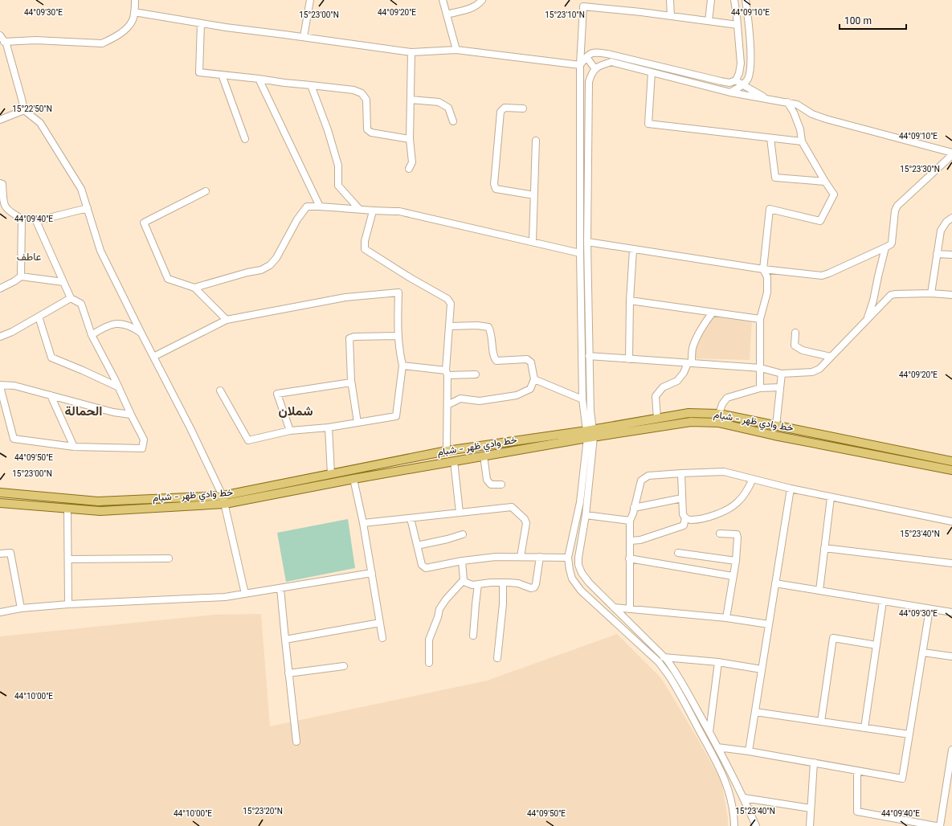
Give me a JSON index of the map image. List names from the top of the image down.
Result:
{
  "streets": {
    "main road": ["خط وادي ظهر - شبام"]
  },
  "districts": ["عاطف", "الحمالة", "شملان"],
  "scale_bar": "100 m",
  "coordinates": [
    "44°09'30\"E",
    "44°09'20\"E",
    "44°09'10\"E",
    "15°23'10\"N",
    "15°23'00\"N",
    "15°22'50\"N",
    "15°23'30\"N",
    "44°09'40\"E",
    "44°09'50\"E",
    "15°23'40\"N",
    "44°10'00\"E",
    "15°23'20\"N"
  ]
}
